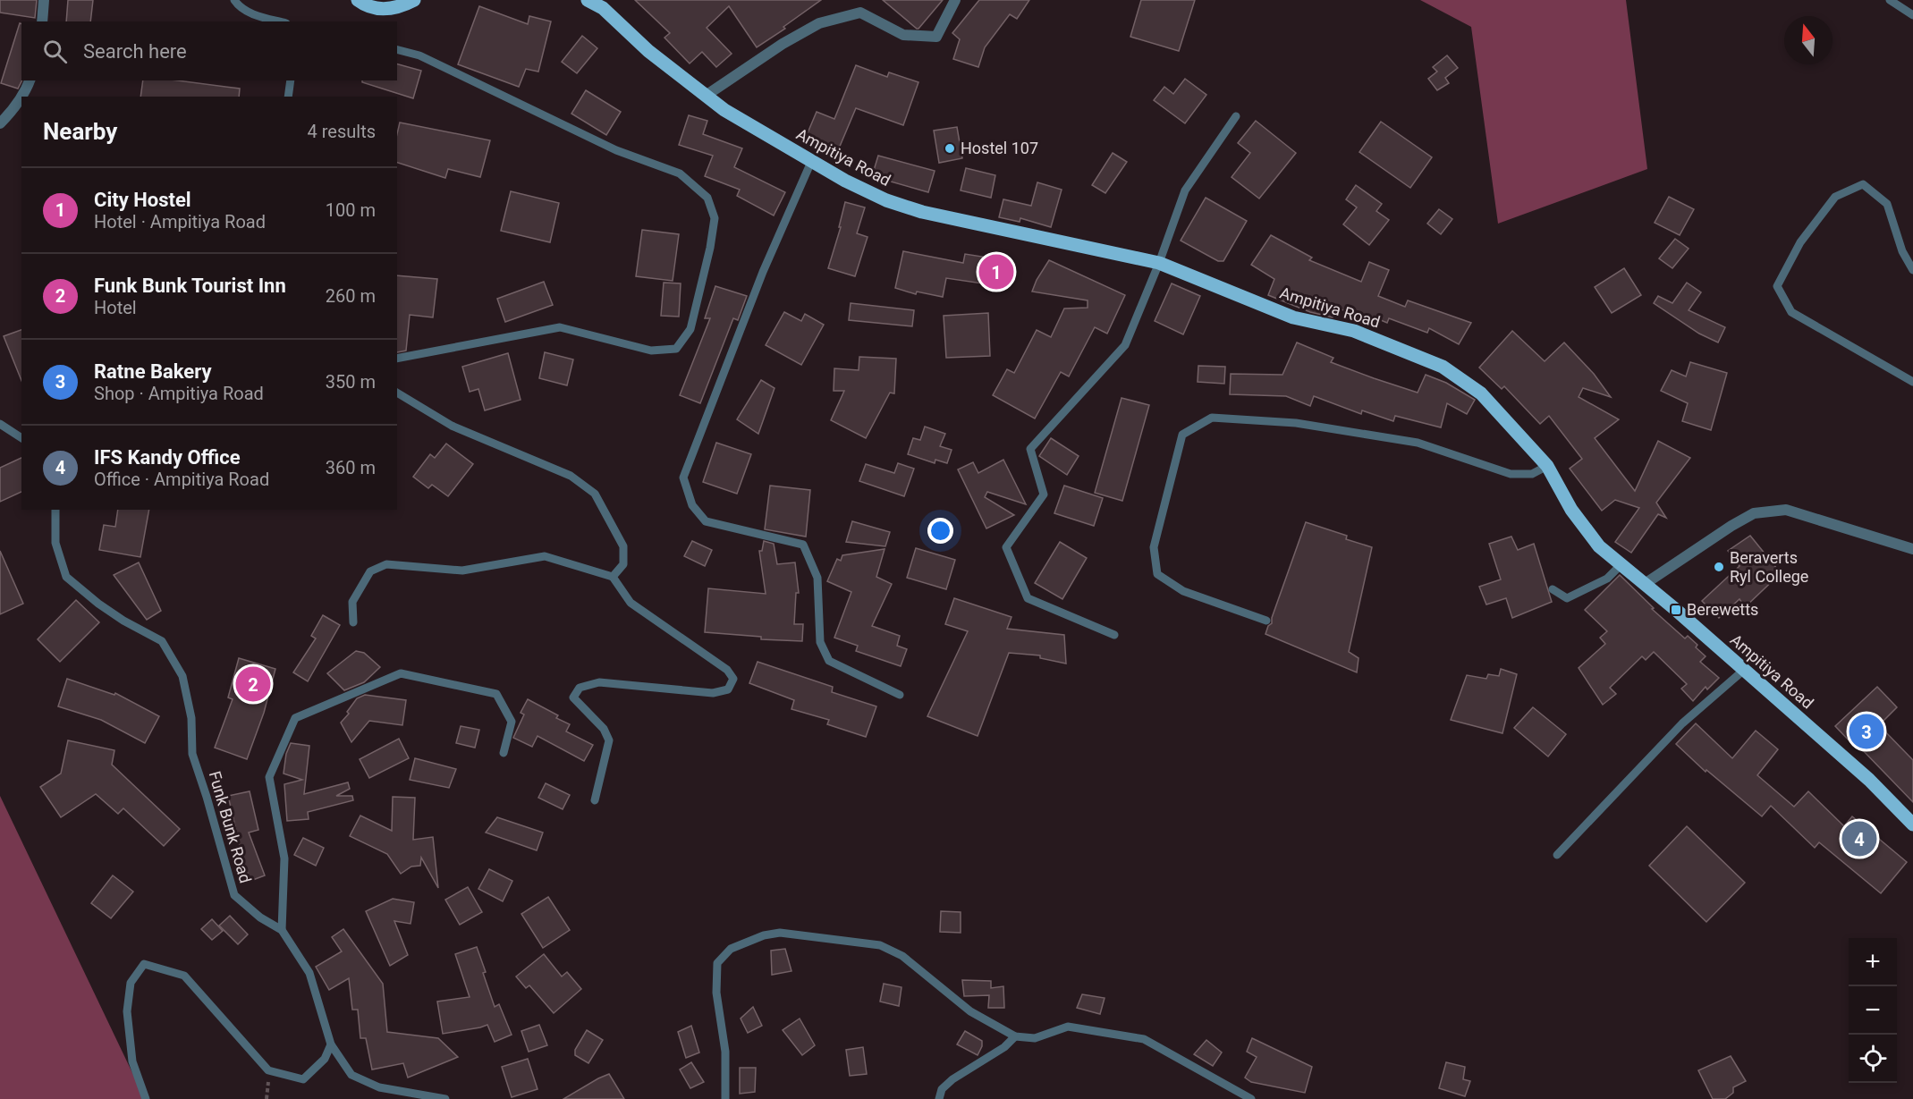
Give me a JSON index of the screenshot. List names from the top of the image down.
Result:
{
  "streets": {
    "main road": ["Ampitiya Road"],
    "lane": ["Funk Bunk Road"]
  },
  "places": {
    "other": ["Hostel 107", "Beraverts Ryl College"],
    "transit": ["Berewetts"]
  },
  "north": "top",
  "page": {
    "search": "Search here",
    "heading": ["Nearby", "4 results"],
    "list": [
      {
        "mark": "1",
        "name": "City Hostel",
        "note": "Hotel · Ampitiya Road",
        "value": "100 m"
      },
      {
        "mark": "2",
        "name": "Funk Bunk Tourist Inn",
        "note": "Hotel",
        "value": "260 m"
      },
      {
        "mark": "3",
        "name": "Ratne Bakery",
        "note": "Shop · Ampitiya Road",
        "value": "350 m"
      },
      {
        "mark": "4",
        "name": "IFS Kandy Office",
        "note": "Office · Ampitiya Road",
        "value": "360 m"
      }
    ],
    "pins": [
      "1",
      "2",
      "3",
      "4"
    ],
    "map_buttons": ["+", "−"]
  }
}
